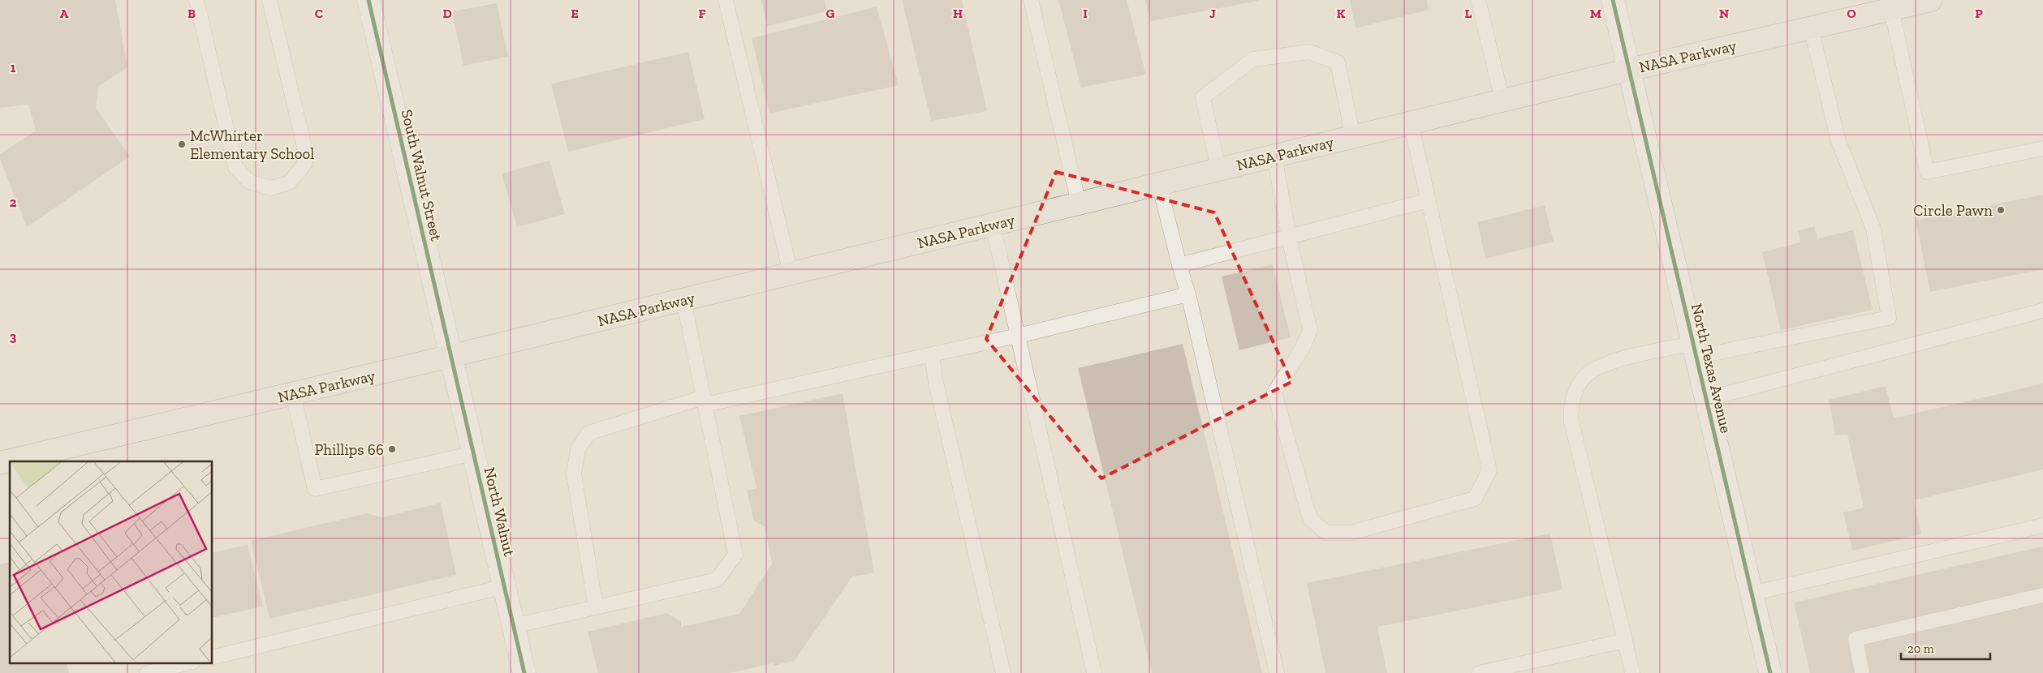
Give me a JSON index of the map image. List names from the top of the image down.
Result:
{
  "streets": {
    "main road": ["NASA Parkway"],
    "street": ["South Walnut Street", "North Texas Avenue", "North Walnut"]
  },
  "crossings": [
    ["NASA Parkway", "South Walnut Street"],
    ["NASA Parkway", "North Texas Avenue"],
    ["NASA Parkway", "North Walnut"],
    ["South Walnut Street", "North Walnut"]
  ],
  "places": ["McWhirter Elementary School", "Circle Pawn", "Phillips 66"],
  "scale_bar": "20 m",
  "grid": {
    "columns": [
      "A",
      "B",
      "C",
      "D",
      "E",
      "F",
      "G",
      "H",
      "I",
      "J",
      "K",
      "L",
      "M",
      "N",
      "O",
      "P"
    ],
    "rows": ["1", "2", "3"]
  }
}
